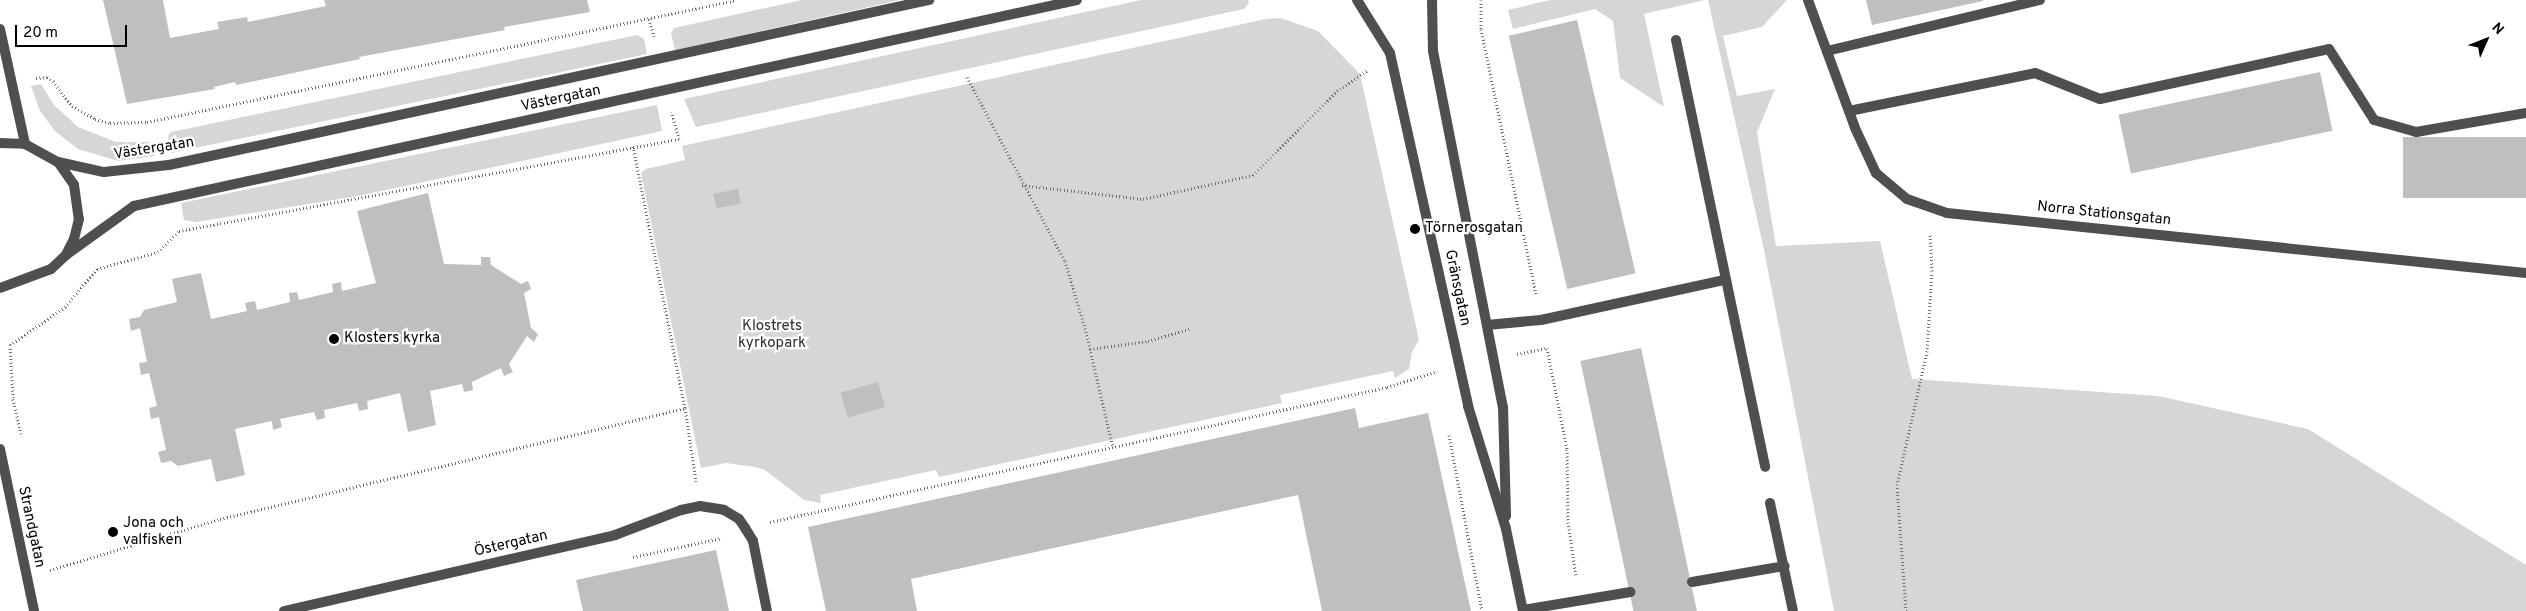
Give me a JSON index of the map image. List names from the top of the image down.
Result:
{
  "streets": {
    "street": [
      "Västergatan",
      "Norra Stationsgatan",
      "Gränsgatan",
      "Strandgatan",
      "Östergatan"
    ]
  },
  "parks": ["Klostrets kyrkopark"],
  "places": ["Törnerosgatan", "Klosters kyrka", "Jona och valfisken"],
  "scale_bar": "20 m",
  "north": "top right"
}
